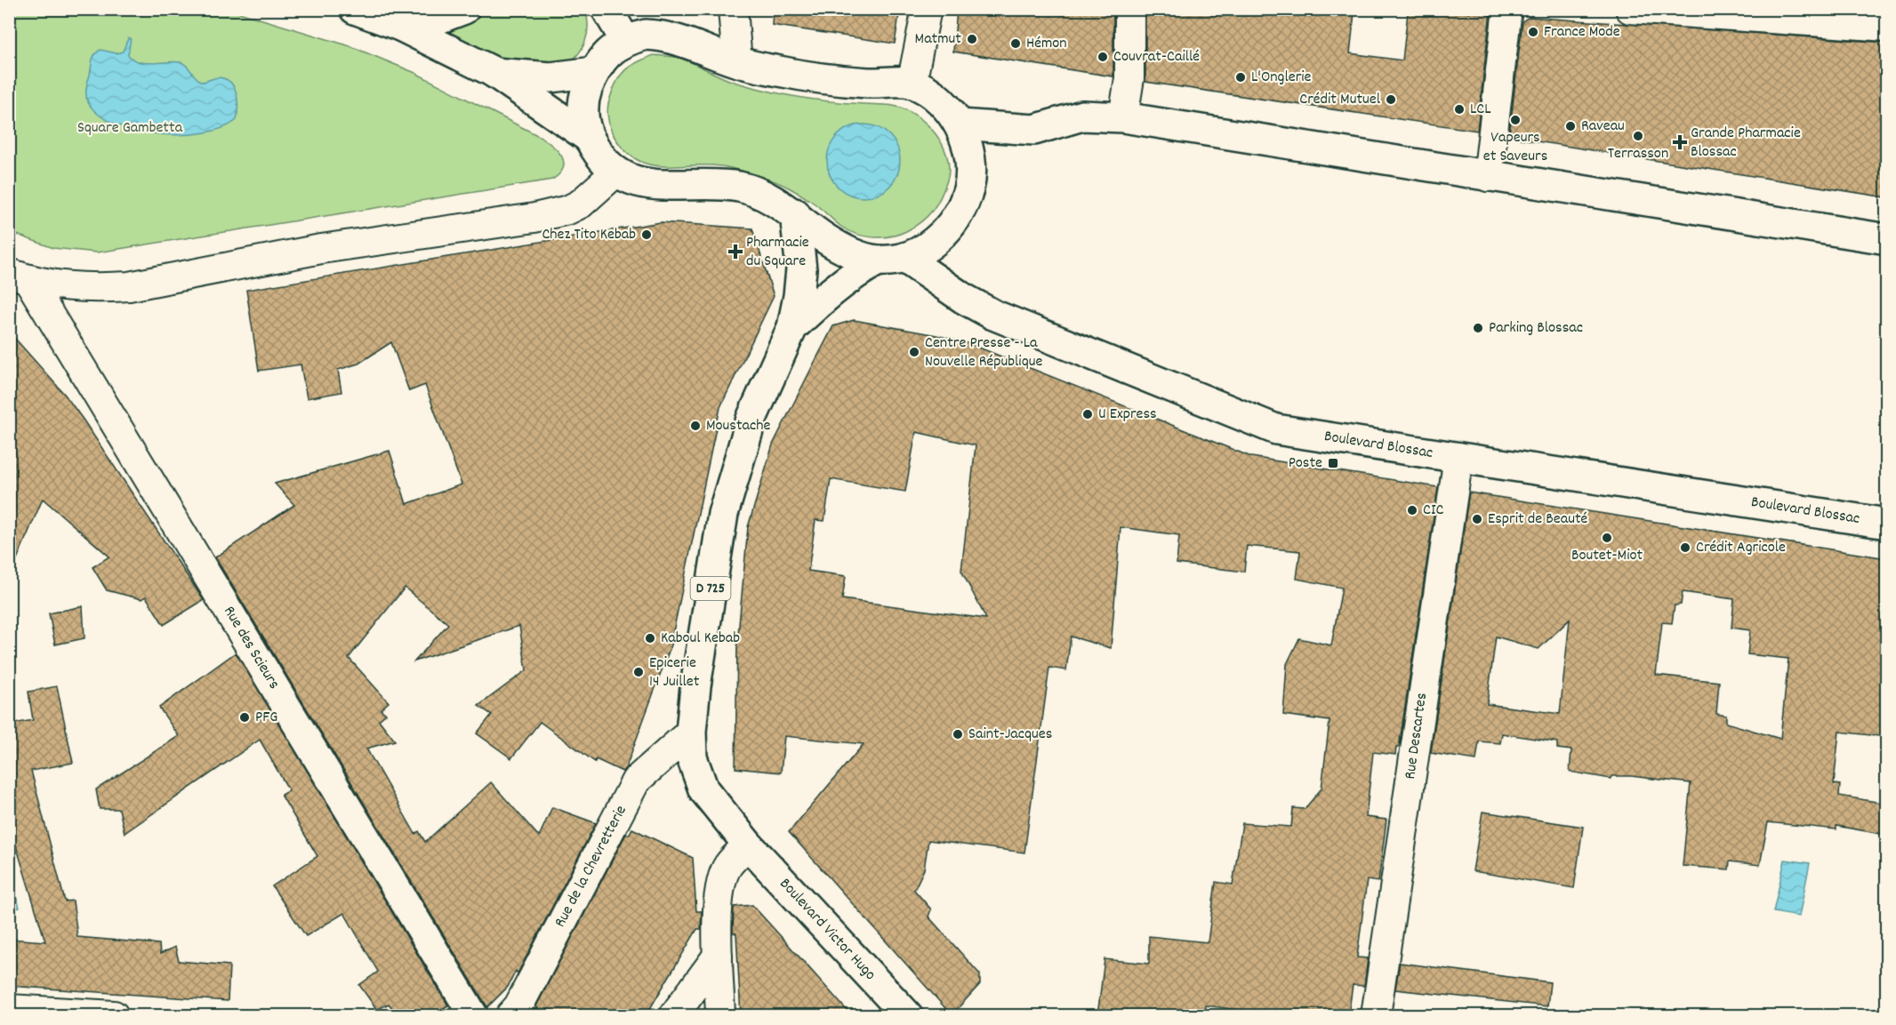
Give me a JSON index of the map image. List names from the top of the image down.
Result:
{
  "streets": {
    "main road": ["Boulevard Blossac", "D 725", "Boulevard Victor Hugo"],
    "street": ["Rue des Scieurs", "Rue Descartes", "Rue de la Chevretterie"]
  },
  "crossings": [
    ["Boulevard Blossac", "D 725"],
    ["Boulevard Blossac", "Rue Descartes"],
    ["D 725", "Rue de la Chevretterie"],
    ["D 725", "Boulevard Victor Hugo"]
  ],
  "parks": ["Square Gambetta"],
  "places": {
    "other": [
      "France Mode",
      "Matmut",
      "Hémon",
      "Couvrat-Caillé",
      "L'Onglerie",
      "Crédit Mutuel",
      "LCL",
      "Vapeurs et Saveurs",
      "Raveau",
      "Terrasson",
      "Chez Tito Kebab",
      "Parking Blossac",
      "Centre Presse - La Nouvelle République",
      "U Express",
      "Moustache",
      "CIC",
      "Esprit de Beauté",
      "Boutet-Miot",
      "Crédit Agricole",
      "Kaboul Kebab",
      "Epicerie 14 Juillet",
      "PFG",
      "Saint-Jacques"
    ],
    "health": ["Grande Pharmacie Blossac", "Pharmacie du Square"],
    "transit": ["Poste"]
  }
}
